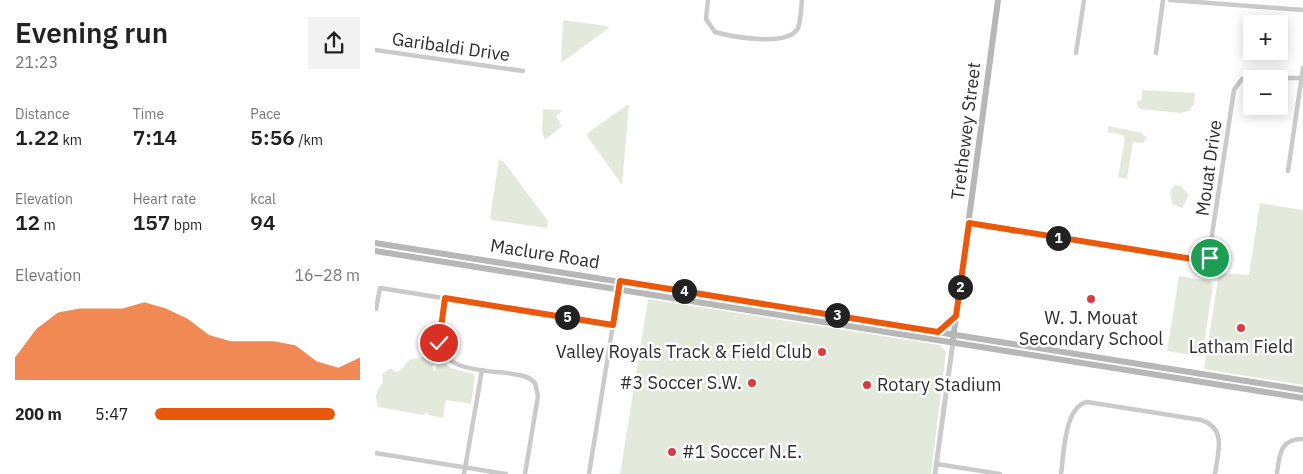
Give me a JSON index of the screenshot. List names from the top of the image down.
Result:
{
  "streets": {
    "main road": ["Trethewey Street", "Maclure Road"],
    "street": ["Garibaldi Drive", "Mouat Drive"]
  },
  "crossings": [
    ["Trethewey Street", "Mouat Drive"],
    ["Trethewey Street", "Maclure Road"]
  ],
  "places": [
    "W. J. Mouat Secondary School",
    "Latham Field",
    "Valley Royals Track & Field Club",
    "#3 Soccer S.W.",
    "Rotary Stadium",
    "#1 Soccer N.E."
  ],
  "page": {
    "heading": ["Evening run", "21:23"],
    "map_buttons": ["+", "−"],
    "stats": [
      ["Distance", "1.22 km"],
      ["Time", "7:14"],
      ["Pace", "5:56 /km"],
      ["Elevation", "12 m"],
      ["Heart rate", "157 bpm"],
      ["kcal", "94"]
    ],
    "pins": [
      "1",
      "2",
      "4",
      "3",
      "5"
    ],
    "chart": ["Elevation", "16–28 m"],
    "list": [
      {
        "name": "200 m",
        "note": "5:47"
      }
    ]
  }
}
